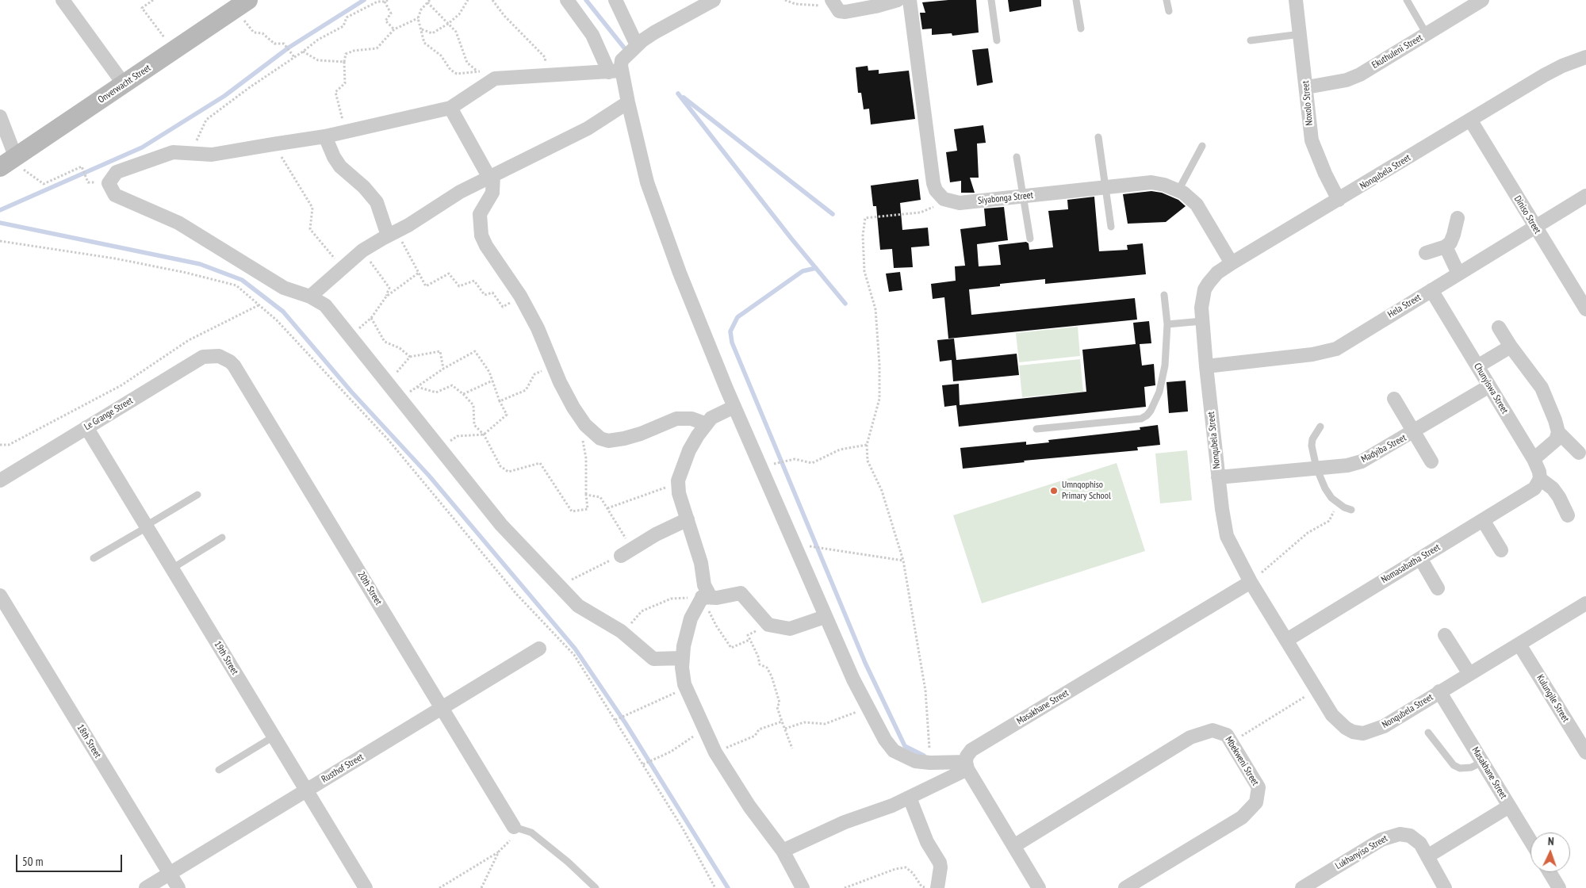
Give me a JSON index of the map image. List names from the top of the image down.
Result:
{
  "streets": {
    "street": [
      "Ekuthuleni Street",
      "Onverwacht Street",
      "Noxolo Street",
      "Nonqubela Street",
      "Siyabonga Street",
      "Diniso Street",
      "Hela Street",
      "Chunyiswa Street",
      "Le Grange Street",
      "Madyiba Street",
      "Nomasabatha Street",
      "20th Street",
      "19th Street",
      "Kulungile Street",
      "Masakhane Street",
      "18th Street",
      "Mbekweni Street",
      "Rusthof Street",
      "Lukhanyiso Street"
    ]
  },
  "crossings": [
    ["Ekuthuleni Street", "Noxolo Street"],
    ["Noxolo Street", "Nonqubela Street"],
    ["Nonqubela Street", "Siyabonga Street"],
    ["Nonqubela Street", "Diniso Street"],
    ["Nonqubela Street", "Hela Street"],
    ["Nonqubela Street", "Madyiba Street"],
    ["Nonqubela Street", "Nomasabatha Street"],
    ["Nonqubela Street", "Kulungile Street"],
    ["Nonqubela Street", "Masakhane Street"],
    ["Diniso Street", "Hela Street"],
    ["Hela Street", "Chunyiswa Street"],
    ["Chunyiswa Street", "Madyiba Street"],
    ["Chunyiswa Street", "Nomasabatha Street"],
    ["Le Grange Street", "20th Street"],
    ["Le Grange Street", "19th Street"],
    ["20th Street", "Rusthof Street"],
    ["19th Street", "Rusthof Street"],
    ["18th Street", "Rusthof Street"]
  ],
  "places": ["Umnqophiso Primary School"],
  "scale_bar": "50 m",
  "north": "top"
}
